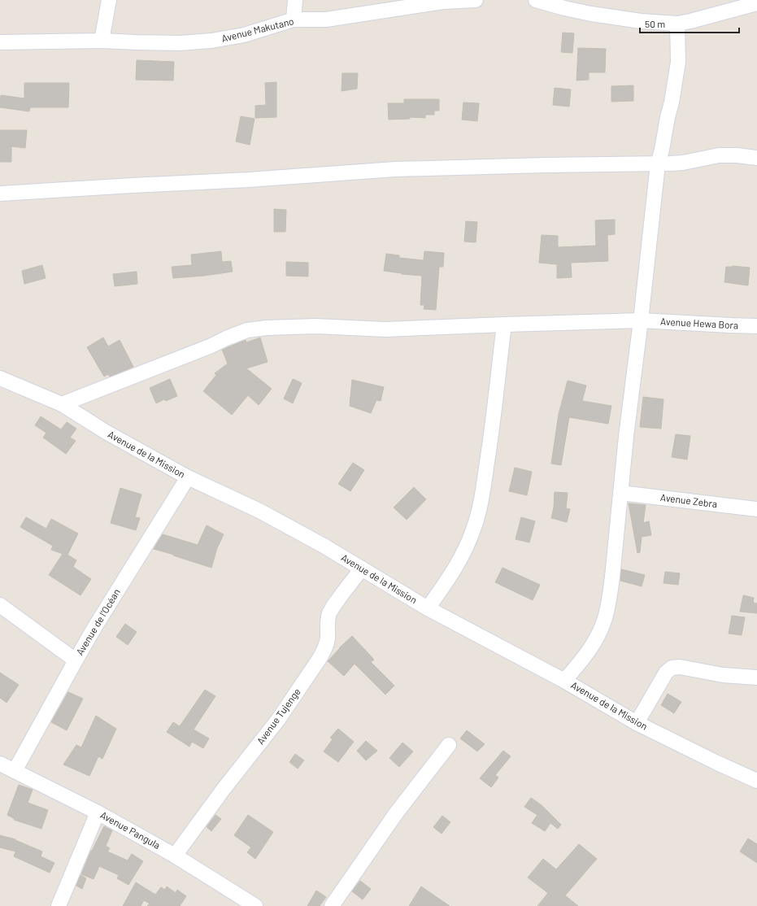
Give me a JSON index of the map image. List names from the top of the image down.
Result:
{
  "streets": {
    "street": [
      "Avenue Makutano",
      "Avenue Hewa Bora",
      "Avenue de la Mission",
      "Avenue Zebra",
      "Avenue de l'Océan",
      "Avenue Tujenge",
      "Avenue Pangula"
    ]
  },
  "crossings": [
    ["Avenue Hewa Bora", "Avenue de la Mission"],
    ["Avenue de la Mission", "Avenue de l'Océan"],
    ["Avenue de la Mission", "Avenue Tujenge"],
    ["Avenue de l'Océan", "Avenue Pangula"],
    ["Avenue Tujenge", "Avenue Pangula"]
  ],
  "scale_bar": "50 m"
}
